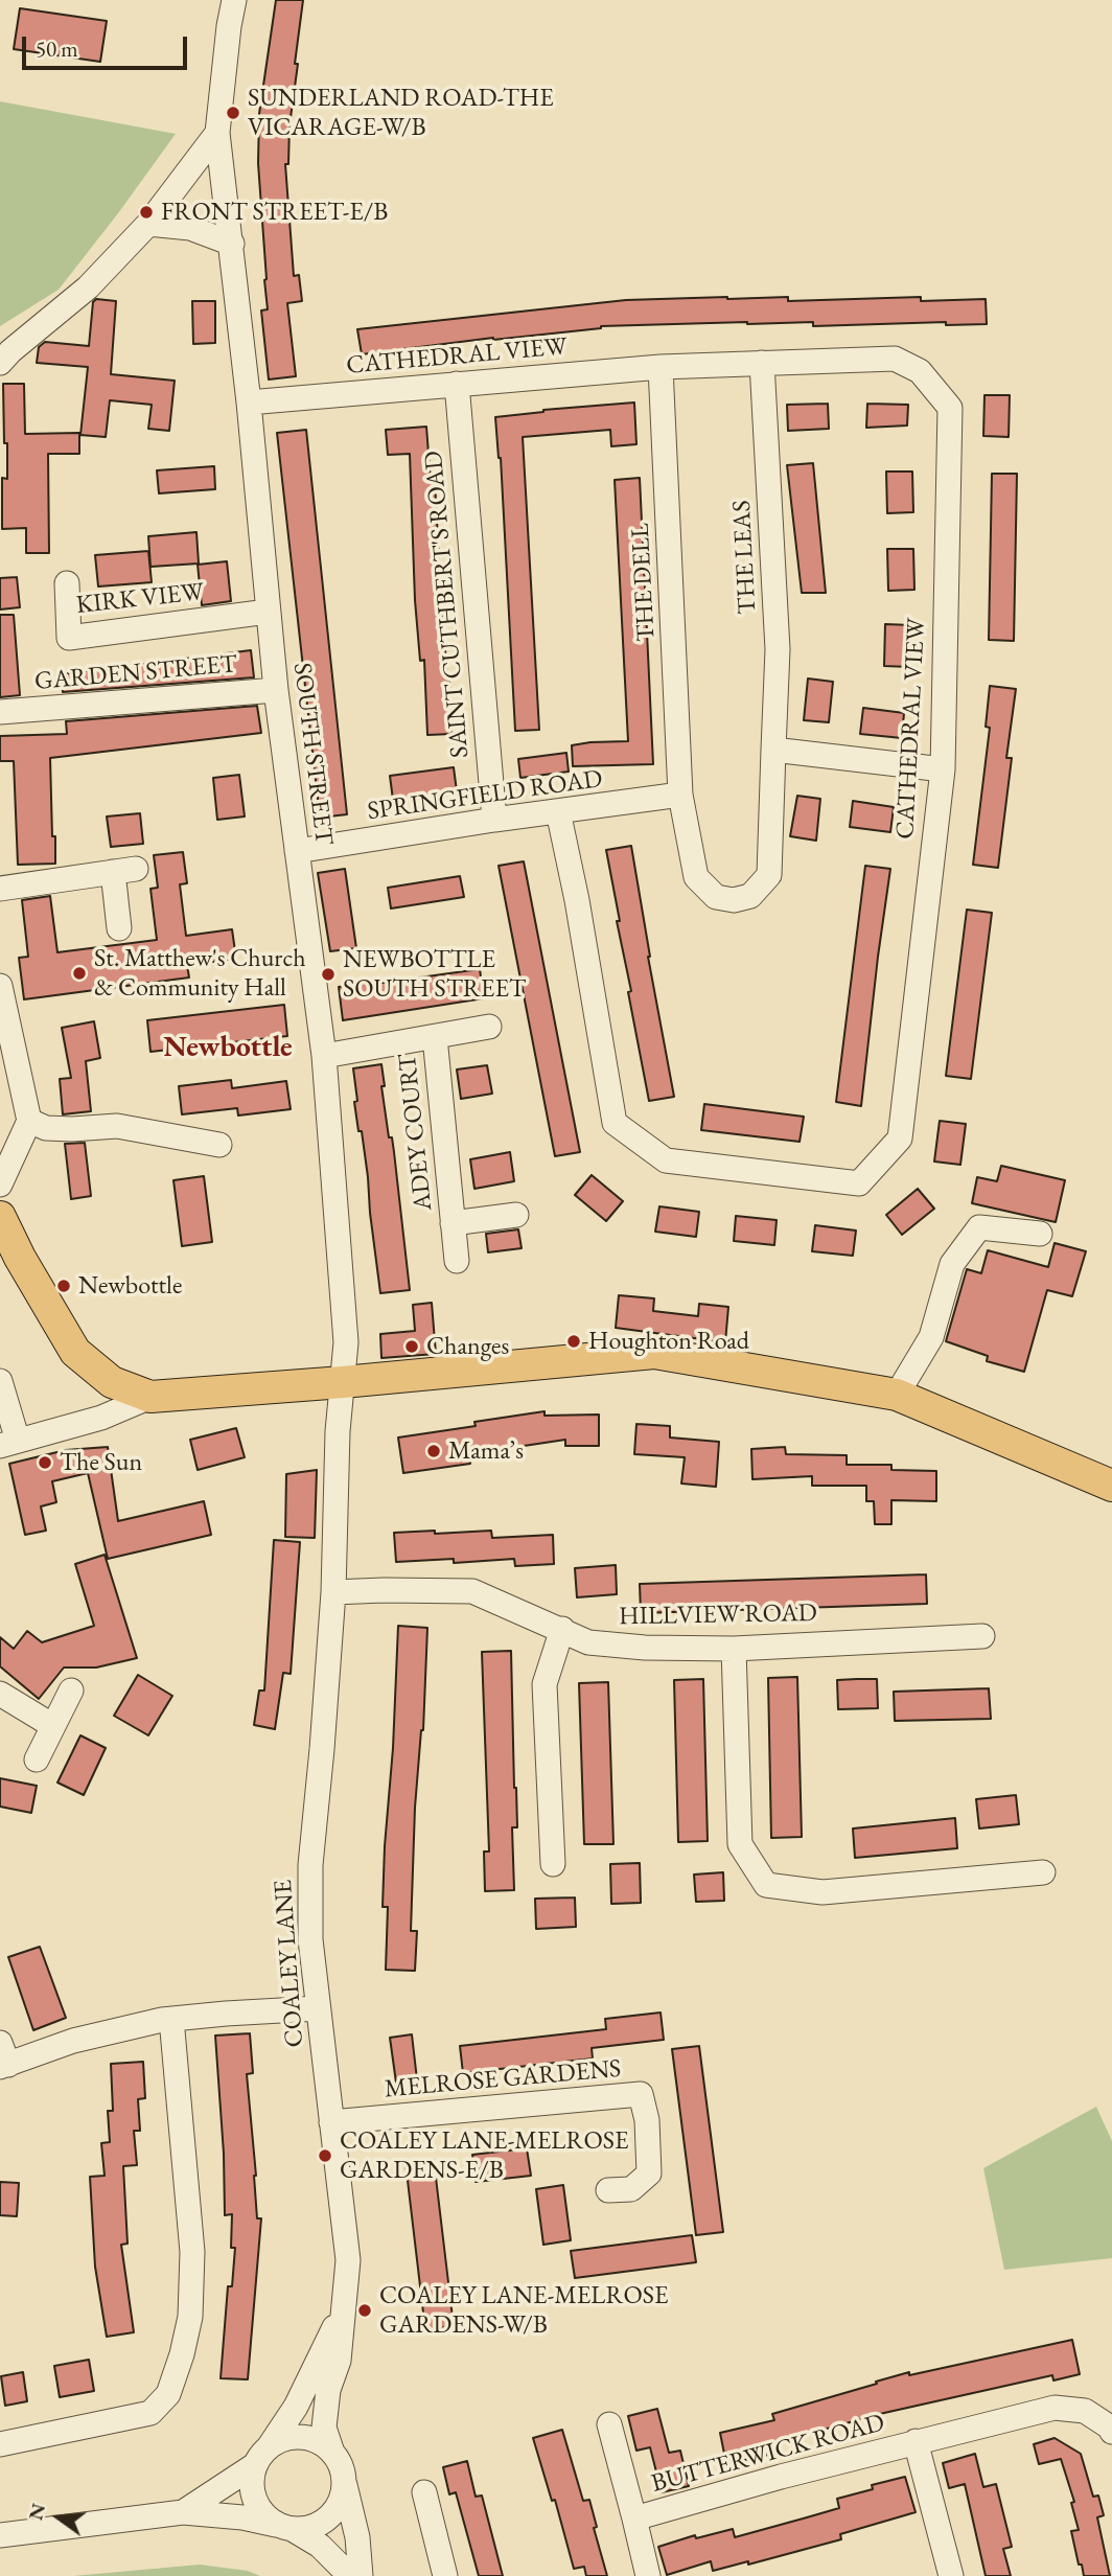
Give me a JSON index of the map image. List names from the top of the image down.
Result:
{
  "streets": {
    "street": [
      "CATHEDRAL VIEW",
      "THE LEAS",
      "THE DELL",
      "KIRK VIEW",
      "SAINT CUTHBERT'S ROAD",
      "GARDEN STREET",
      "SOUTH STREET",
      "SPRINGFIELD ROAD",
      "ADEY COURT",
      "HILLVIEW ROAD",
      "COALEY LANE",
      "MELROSE GARDENS",
      "BUTTERWICK ROAD"
    ]
  },
  "crossings": [
    ["CATHEDRAL VIEW", "THE LEAS"],
    ["CATHEDRAL VIEW", "THE DELL"],
    ["CATHEDRAL VIEW", "SAINT CUTHBERT'S ROAD"],
    ["CATHEDRAL VIEW", "SOUTH STREET"],
    ["CATHEDRAL VIEW", "SPRINGFIELD ROAD"],
    ["THE LEAS", "THE DELL"],
    ["THE LEAS", "SPRINGFIELD ROAD"],
    ["THE DELL", "SPRINGFIELD ROAD"],
    ["KIRK VIEW", "SOUTH STREET"],
    ["SAINT CUTHBERT'S ROAD", "SPRINGFIELD ROAD"],
    ["GARDEN STREET", "SOUTH STREET"],
    ["SOUTH STREET", "SPRINGFIELD ROAD"],
    ["SOUTH STREET", "ADEY COURT"],
    ["SOUTH STREET", "COALEY LANE"],
    ["HILLVIEW ROAD", "COALEY LANE"],
    ["COALEY LANE", "MELROSE GARDENS"]
  ],
  "districts": ["Newbottle"],
  "places": [
    "SUNDERLAND ROAD-THE VICARAGE-W/B",
    "FRONT STREET-E/B",
    "St. Matthew's Church & Community Hall",
    "NEWBOTTLE SOUTH STREET",
    "Newbottle",
    "Houghton Road",
    "Changes",
    "Mama’s",
    "The Sun",
    "COALEY LANE-MELROSE GARDENS-E/B",
    "COALEY LANE-MELROSE GARDENS-W/B"
  ],
  "scale_bar": "50 m",
  "north": "left"
}
